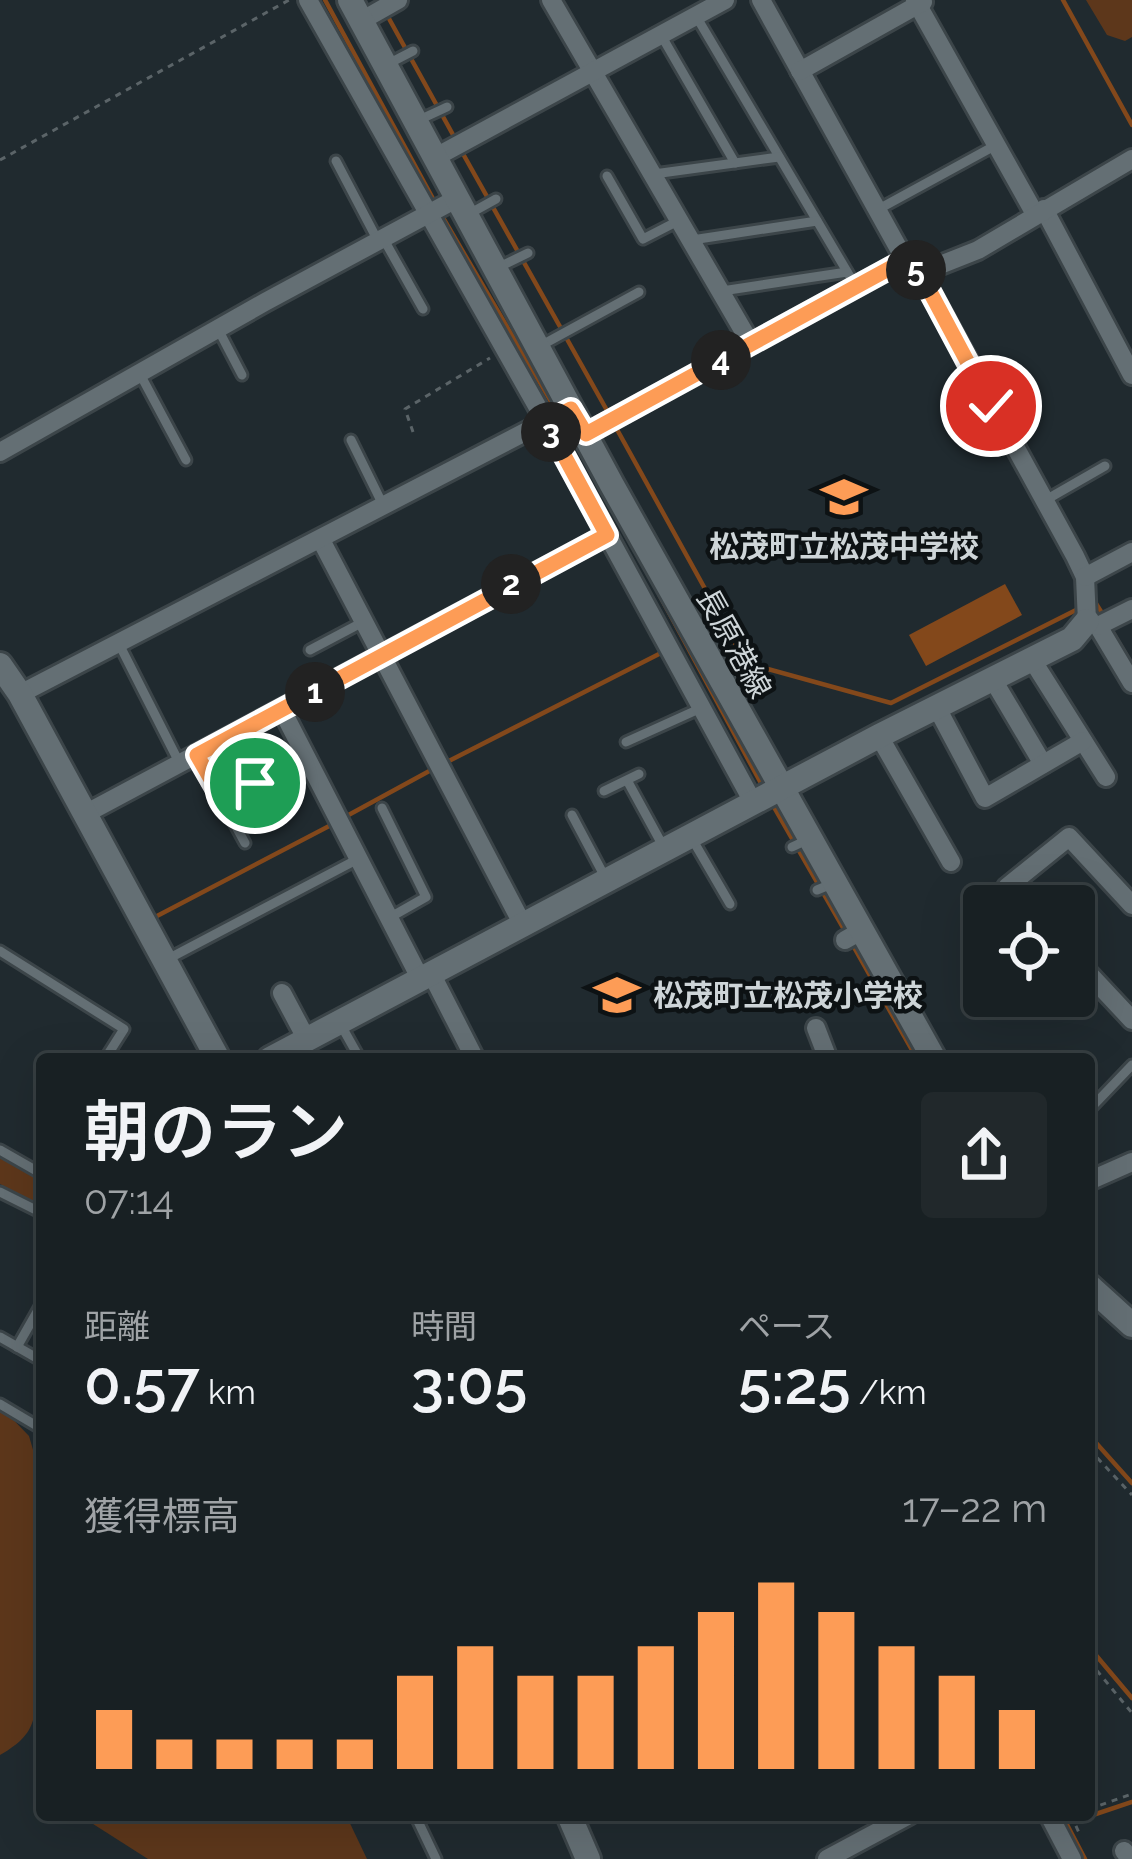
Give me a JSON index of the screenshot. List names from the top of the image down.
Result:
{
  "streets": {
    "street": ["長原港線"]
  },
  "places": {
    "school or university": ["松茂町立松茂中学校", "松茂町立松茂小学校"]
  },
  "page": {
    "pins": [
      "5",
      "4",
      "3",
      "2",
      "1"
    ],
    "heading": ["朝のラン", "07:14"],
    "stats": [
      ["距離", "0.57 km"],
      ["時間", "3:05"],
      ["ペース", "5:25 /km"]
    ],
    "chart": ["獲得標高", "17–22 m"]
  }
}
